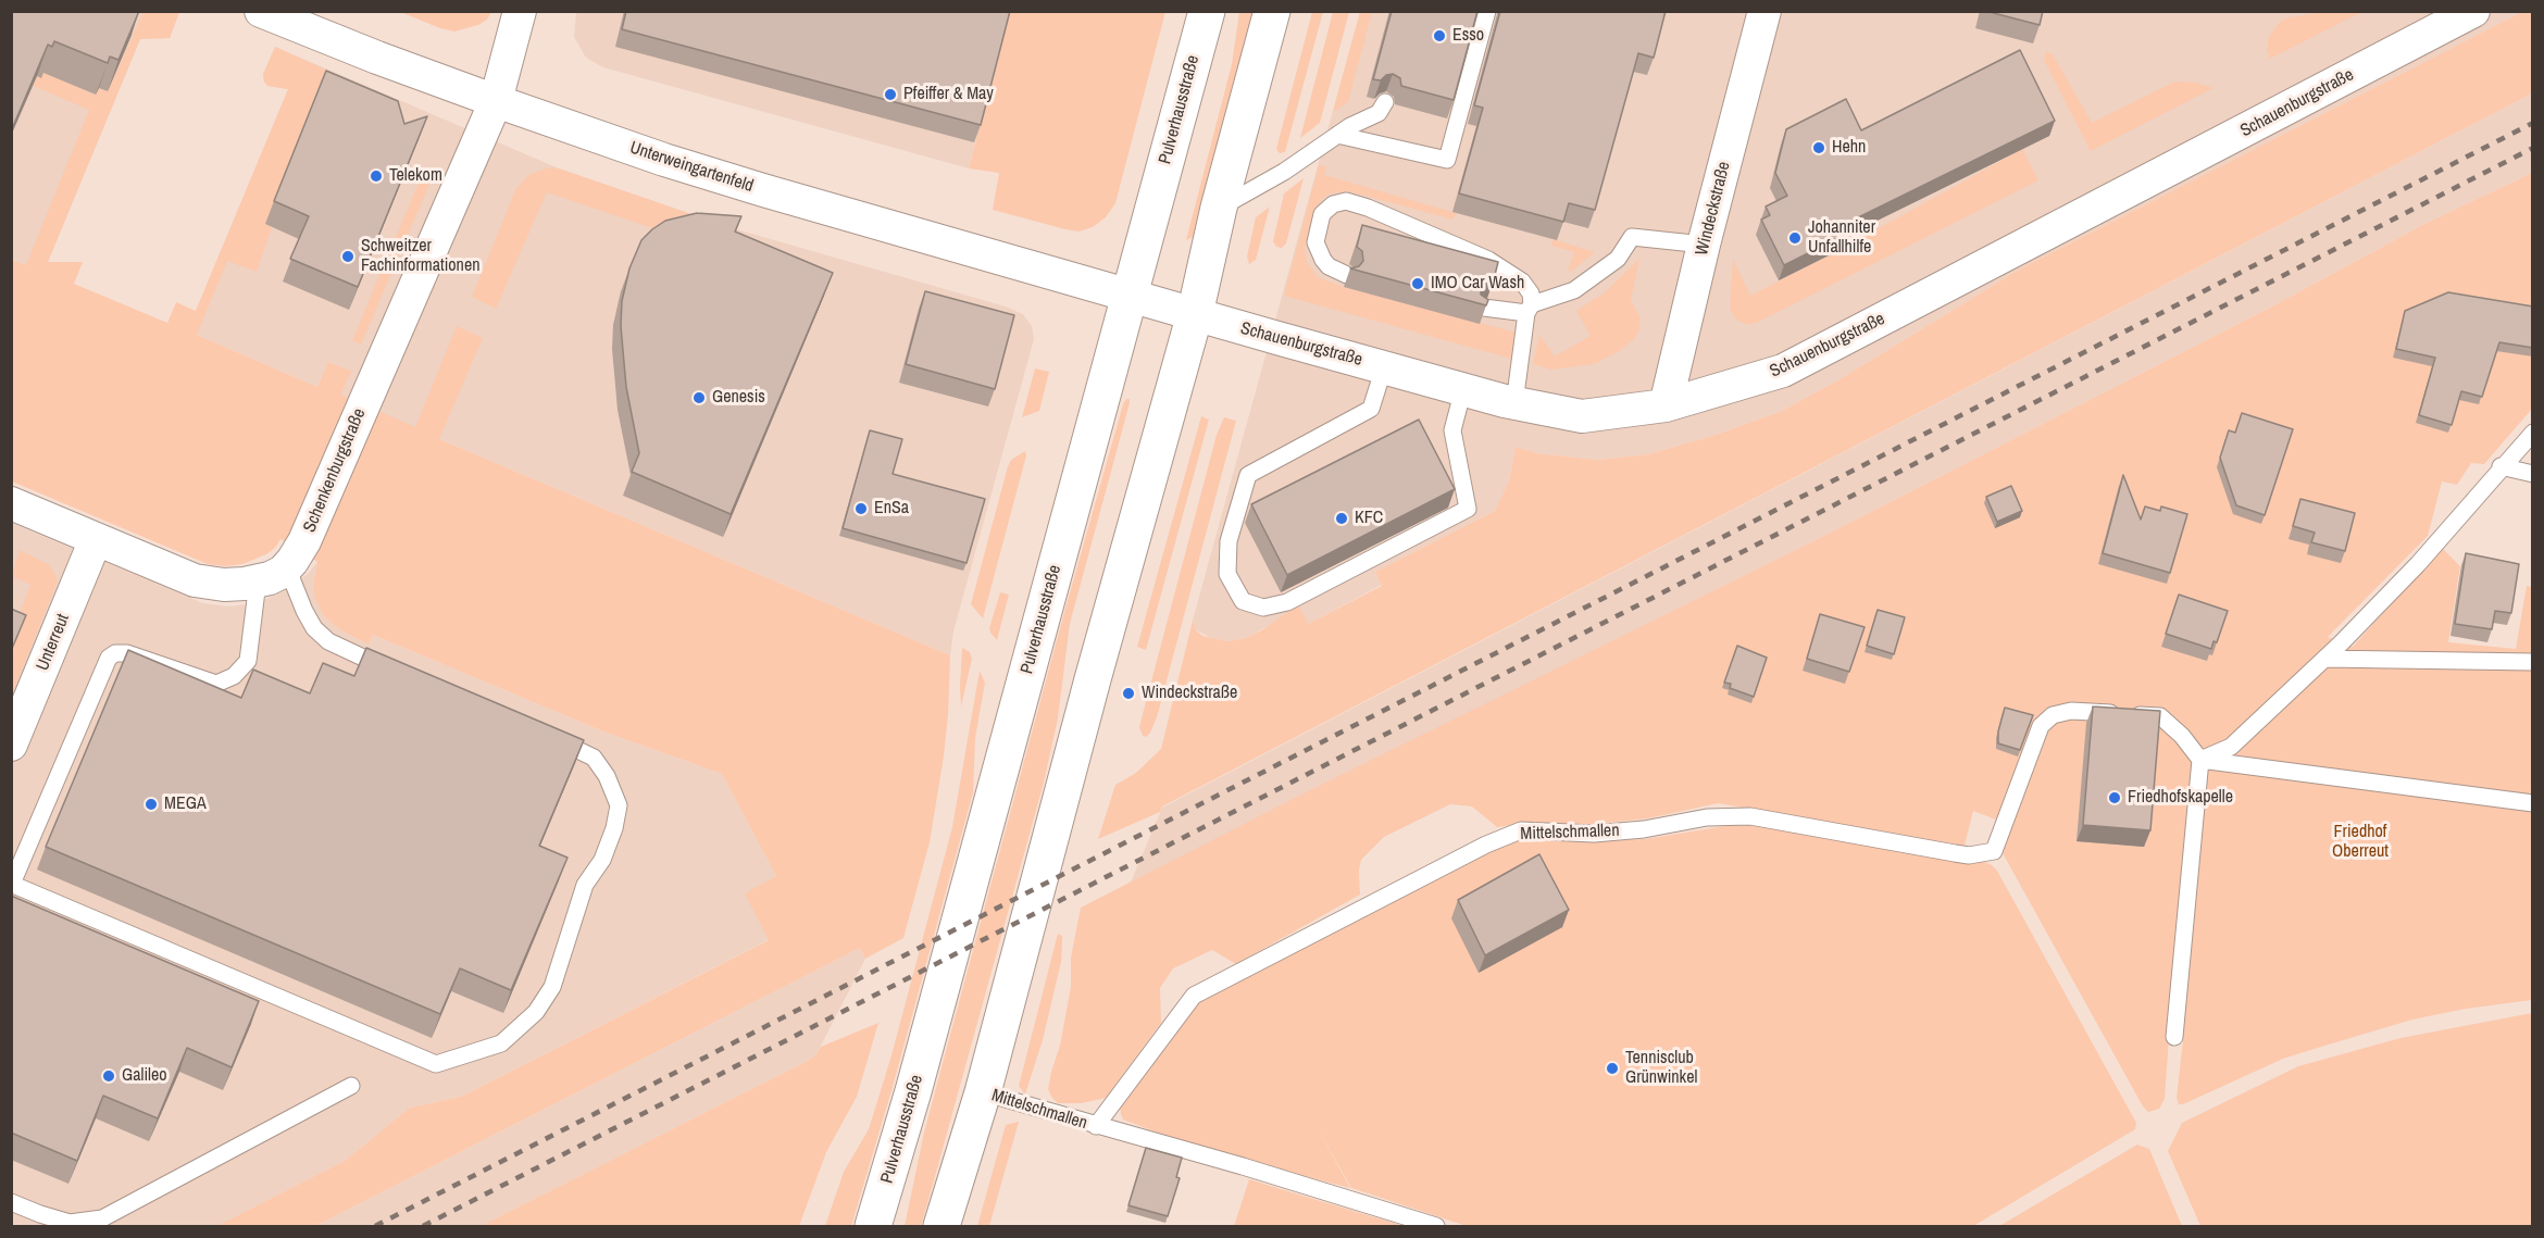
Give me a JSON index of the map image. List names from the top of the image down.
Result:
{
  "streets": {
    "main road": ["Pulverhausstraße"],
    "street": [
      "Schauenburgstraße",
      "Unterweingartenfeld",
      "Windeckstraße",
      "Schenkenburgstraße",
      "Unterreut"
    ],
    "lane": ["Mittelschmallen"]
  },
  "crossings": [
    ["Schauenburgstraße", "Pulverhausstraße"],
    ["Schauenburgstraße", "Unterweingartenfeld"],
    ["Schauenburgstraße", "Windeckstraße"],
    ["Pulverhausstraße", "Unterweingartenfeld"],
    ["Unterweingartenfeld", "Schenkenburgstraße"]
  ],
  "parks": ["Friedhof Oberreut"],
  "places": [
    "Esso",
    "Pfeiffer & May",
    "Hehn",
    "Telekom",
    "Johanniter Unfallhilfe",
    "Schweitzer Fachinformationen",
    "IMO Car Wash",
    "Genesis",
    "EnSa",
    "KFC",
    "Windeckstraße",
    "Friedhofskapelle",
    "MEGA",
    "Tennisclub Grünwinkel",
    "Galileo"
  ]
}
